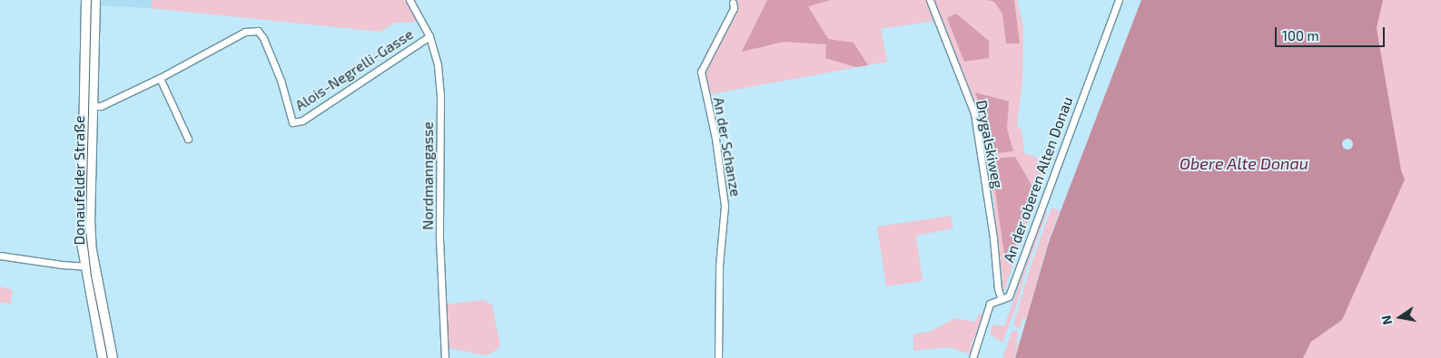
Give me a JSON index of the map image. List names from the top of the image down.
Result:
{
  "streets": {
    "main road": ["Donaufelder Straße"],
    "street": [
      "Alois-Negrelli-Gasse",
      "Drygalskiweg",
      "An der Schanze",
      "Nordmanngasse",
      "An der oberen Alten Donau"
    ]
  },
  "crossings": [
    ["Alois-Negrelli-Gasse", "Nordmanngasse"],
    ["Drygalskiweg", "An der oberen Alten Donau"]
  ],
  "water": ["Obere Alte Donau"],
  "scale_bar": "100 m",
  "north": "left"
}
